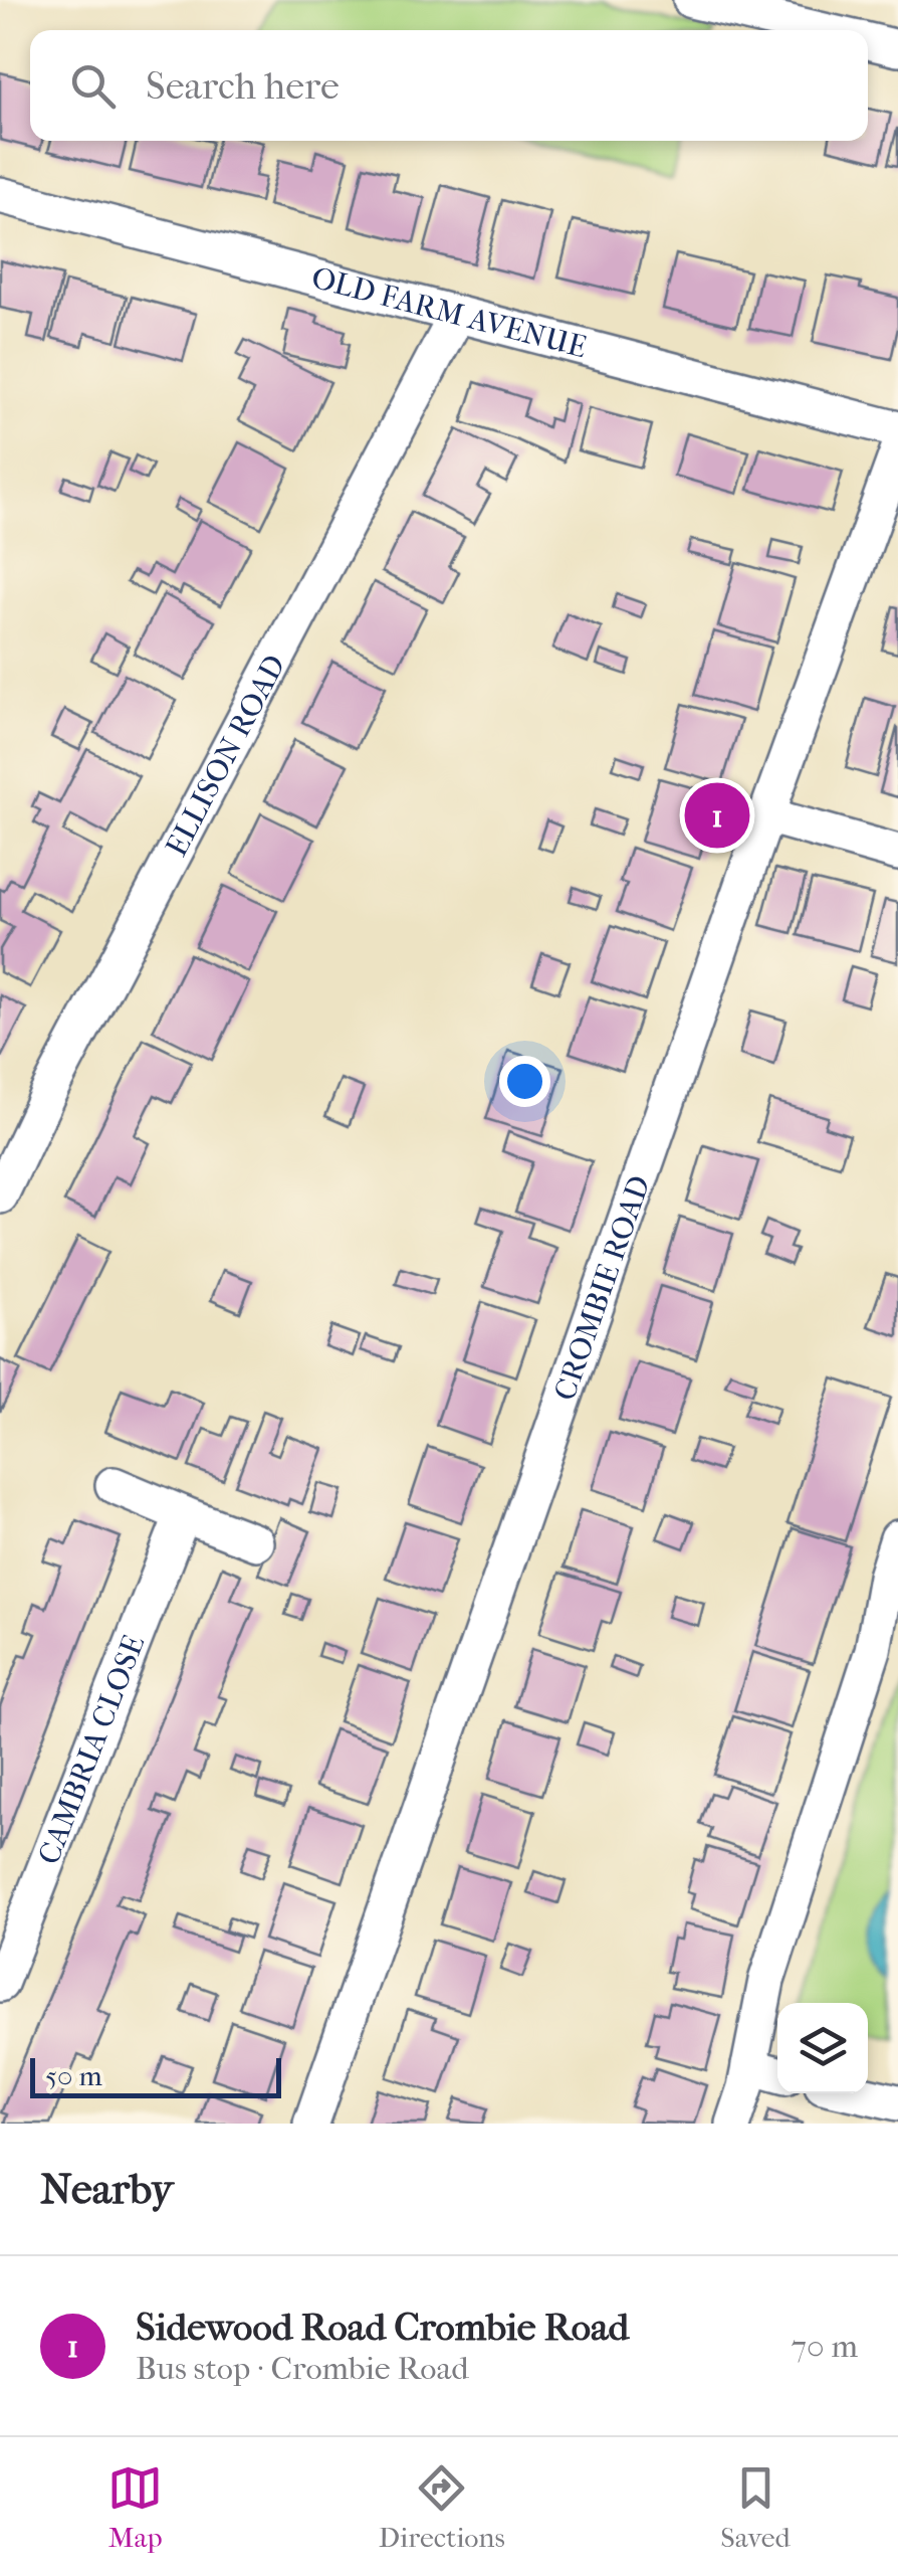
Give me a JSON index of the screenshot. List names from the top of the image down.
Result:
{
  "streets": {
    "street": [
      "OLD FARM AVENUE",
      "ELLISON ROAD",
      "CROMBIE ROAD",
      "CAMBRIA CLOSE"
    ]
  },
  "crossings": [
    ["OLD FARM AVENUE", "ELLISON ROAD"]
  ],
  "scale_bar": "50 m",
  "page": {
    "search": "Search here",
    "pins": "1",
    "scale": "50 m",
    "heading": "Nearby",
    "list": [
      {
        "mark": "1",
        "name": "Sidewood Road Crombie Road",
        "note": "Bus stop · Crombie Road",
        "value": "70 m"
      }
    ],
    "nav": ["Map", "Directions", "Saved"]
  }
}
